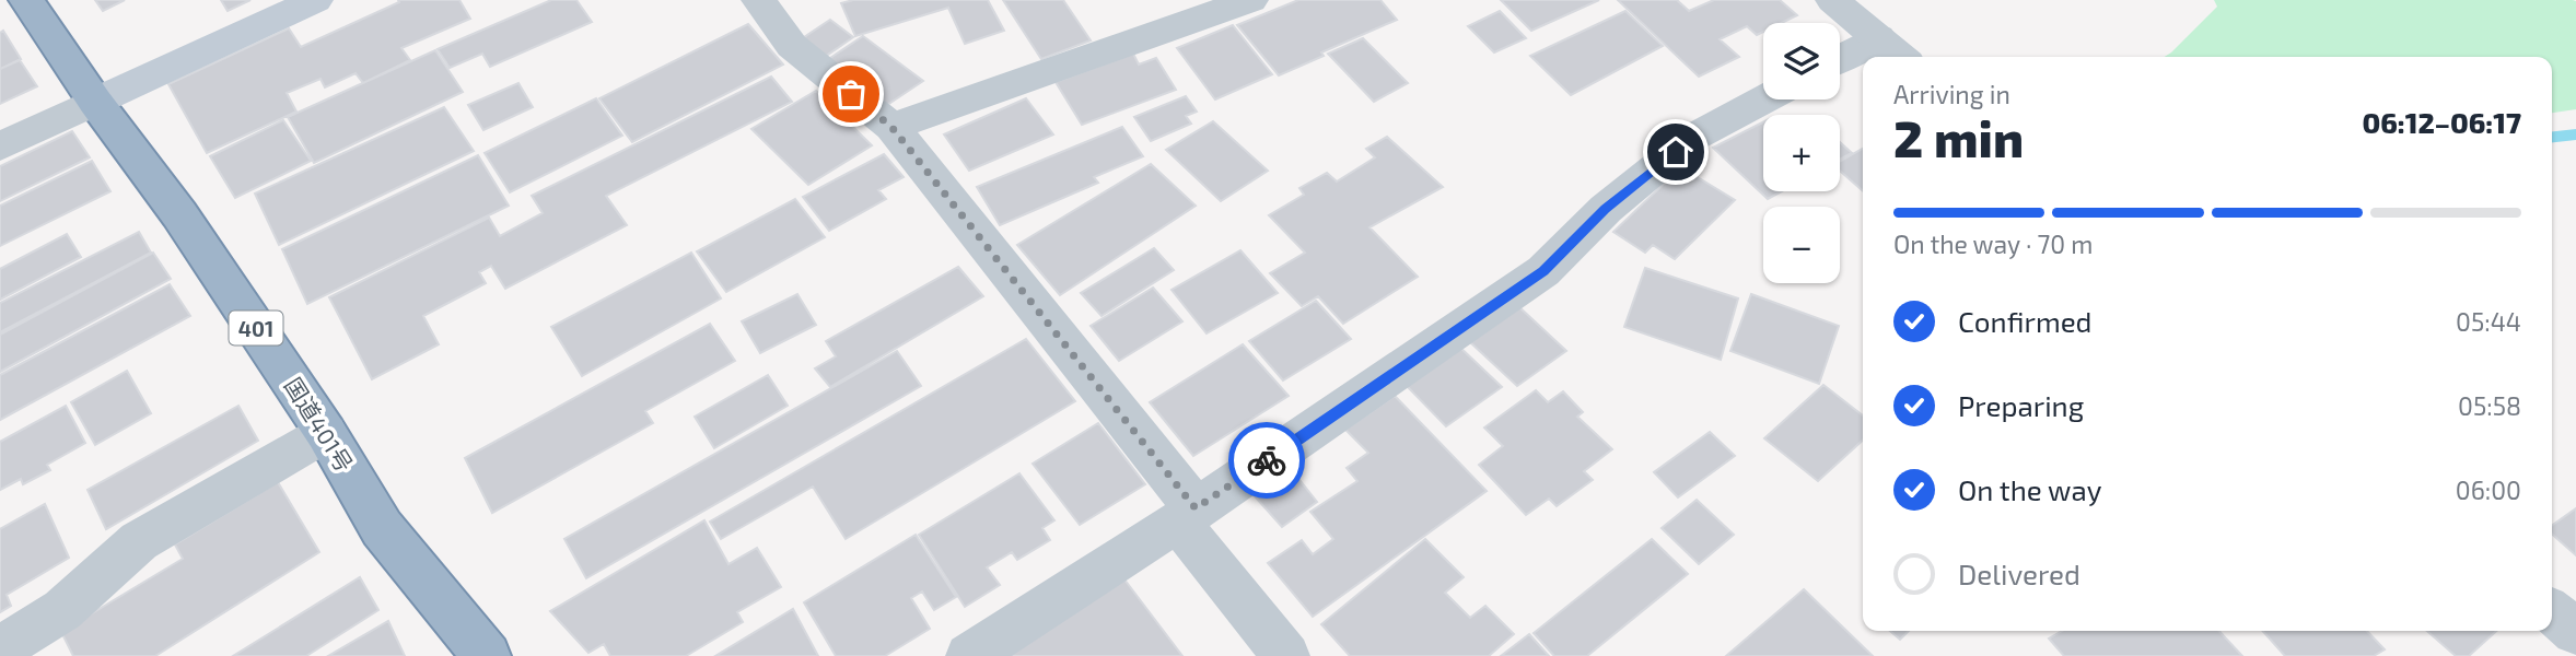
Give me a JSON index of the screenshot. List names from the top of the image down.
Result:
{
  "streets": {
    "highway": ["401", "国道401号"]
  },
  "page": {
    "map_buttons": ["+", "−"],
    "heading": ["2 min", "Arriving in", "06:12–06:17"],
    "bar": "On the way · 70 m",
    "list": [
      ["Confirmed", "05:44"],
      ["Preparing", "05:58"],
      ["On the way", "06:00"],
      "Delivered"
    ]
  }
}
